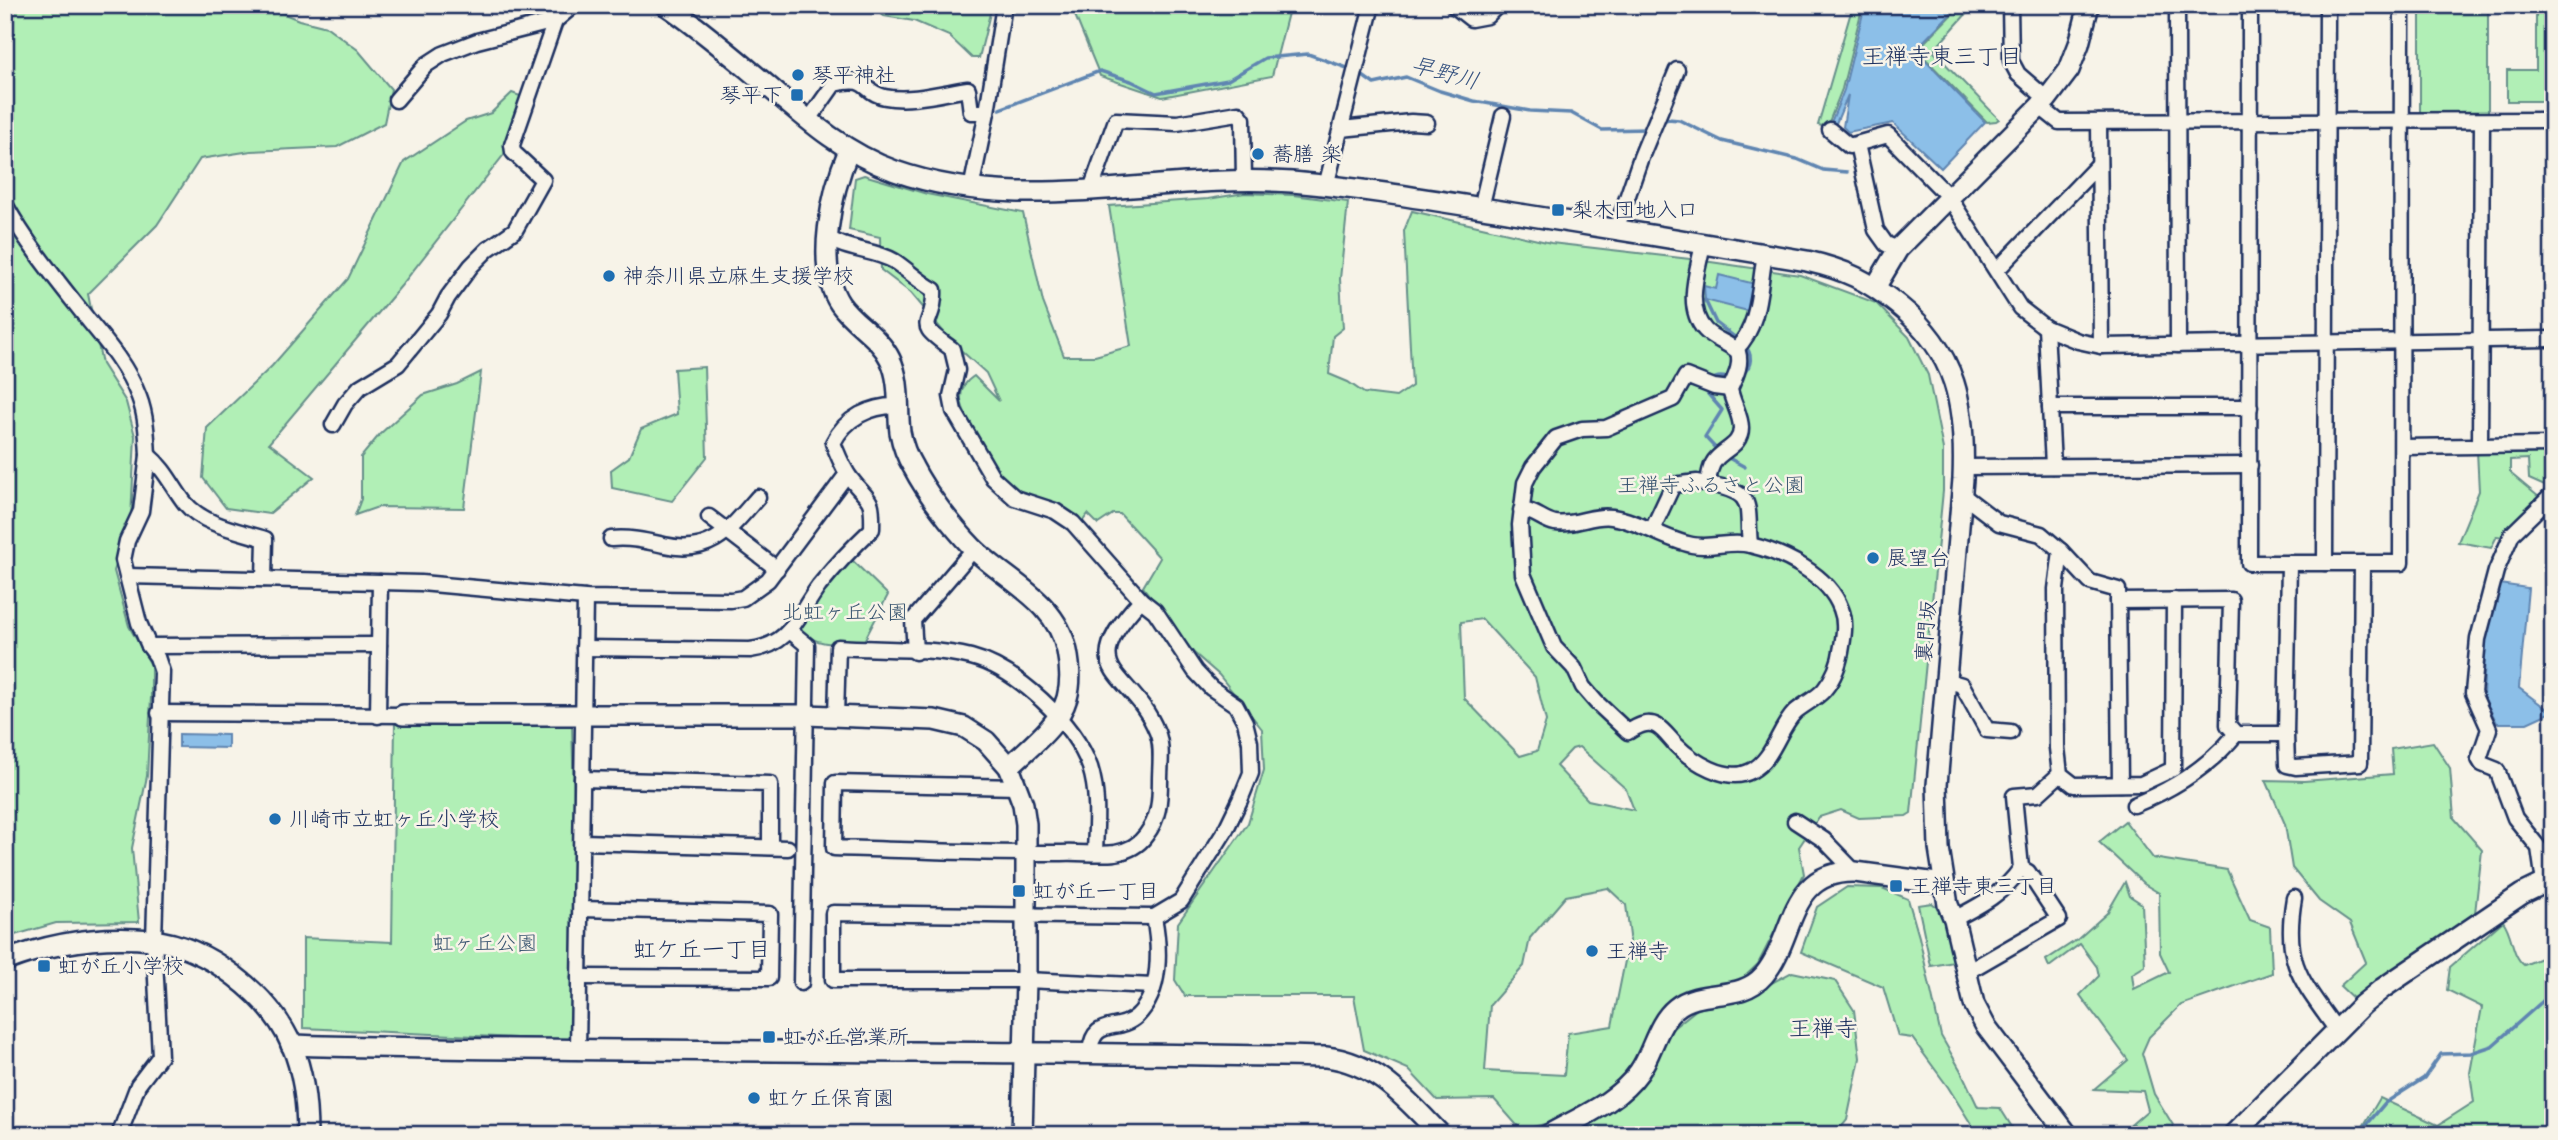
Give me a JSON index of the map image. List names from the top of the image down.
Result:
{
  "streets": {
    "street": ["裏門坂"]
  },
  "districts": ["王禅寺東三丁目", "虹ケ丘一丁目", "王禅寺"],
  "water": ["早野川"],
  "parks": ["王禅寺ふるさと公園", "北虹ヶ丘公園", "虹ヶ丘公園"],
  "places": {
    "other": [
      "琴平神社",
      "蕎膳 楽",
      "神奈川県立麻生支援学校",
      "展望台",
      "川崎市立虹ヶ丘小学校",
      "王禅寺",
      "虹ケ丘保育園"
    ],
    "transit": [
      "琴平下",
      "梨木団地入口",
      "王禅寺東三丁目",
      "虹が丘一丁目",
      "虹が丘小学校",
      "虹が丘営業所"
    ]
  }
}
